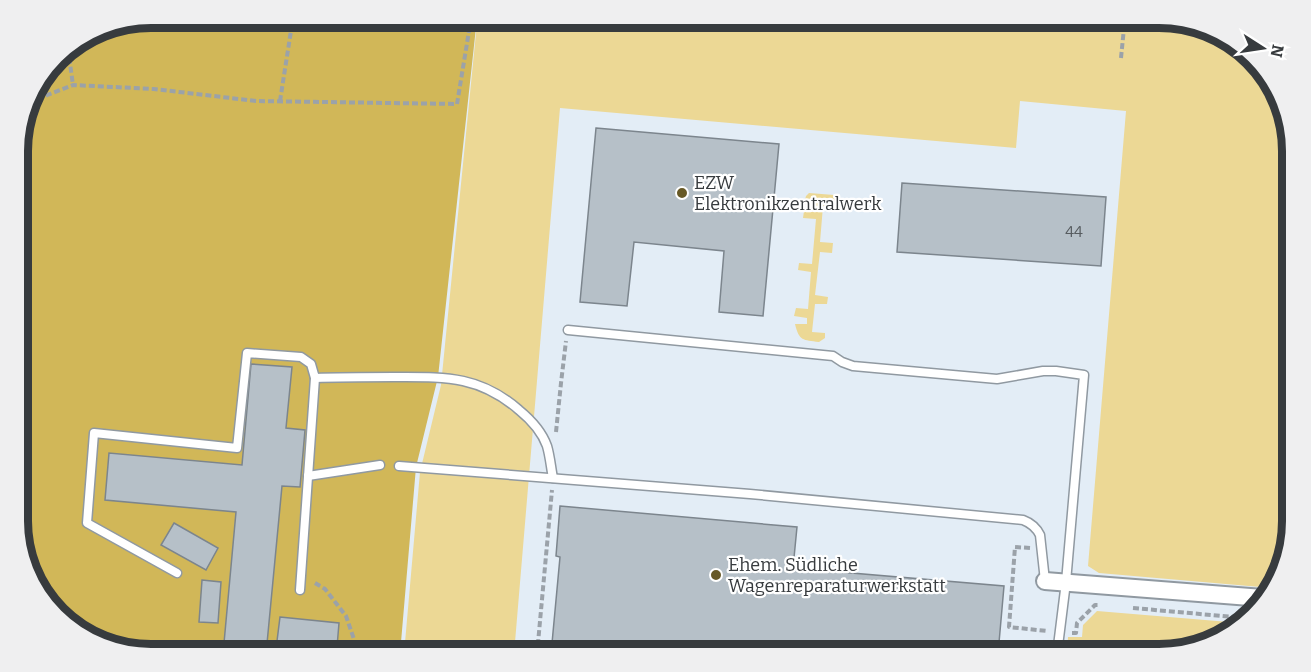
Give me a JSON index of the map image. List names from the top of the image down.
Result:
{
  "places": ["EZW Elektronikzentralwerk", "Ehem. Südliche Wagenreparaturwerkstatt"],
  "house_numbers": ["44"],
  "north": "right"
}
